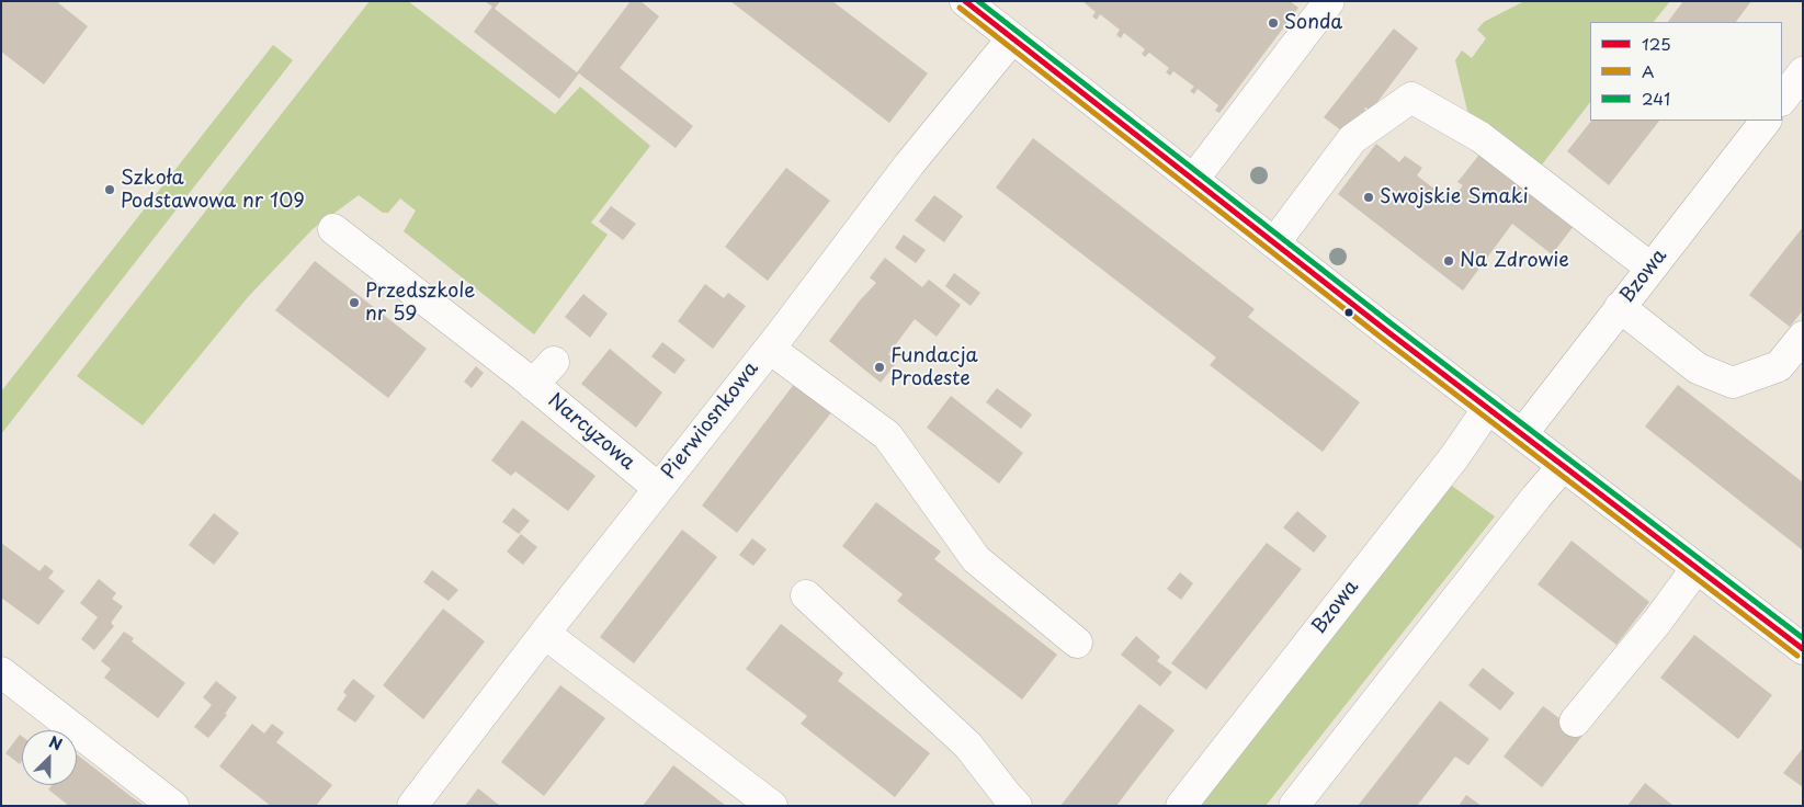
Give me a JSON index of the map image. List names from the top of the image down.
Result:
{
  "streets": {
    "street": ["Bzowa", "Pierwiosnkowa", "Narcyzowa"]
  },
  "crossings": [
    ["Pierwiosnkowa", "Narcyzowa"]
  ],
  "places": [
    "Sonda",
    "Szkoła Podstawowa nr 109",
    "Swojskie Smaki",
    "Na Zdrowie",
    "Przedszkole nr 59",
    "Fundacja Prodeste"
  ],
  "lines": ["transit line 125", "transit line 241", "transit line A"],
  "legend": ["125", "A", "241"],
  "north": "top right"
}
